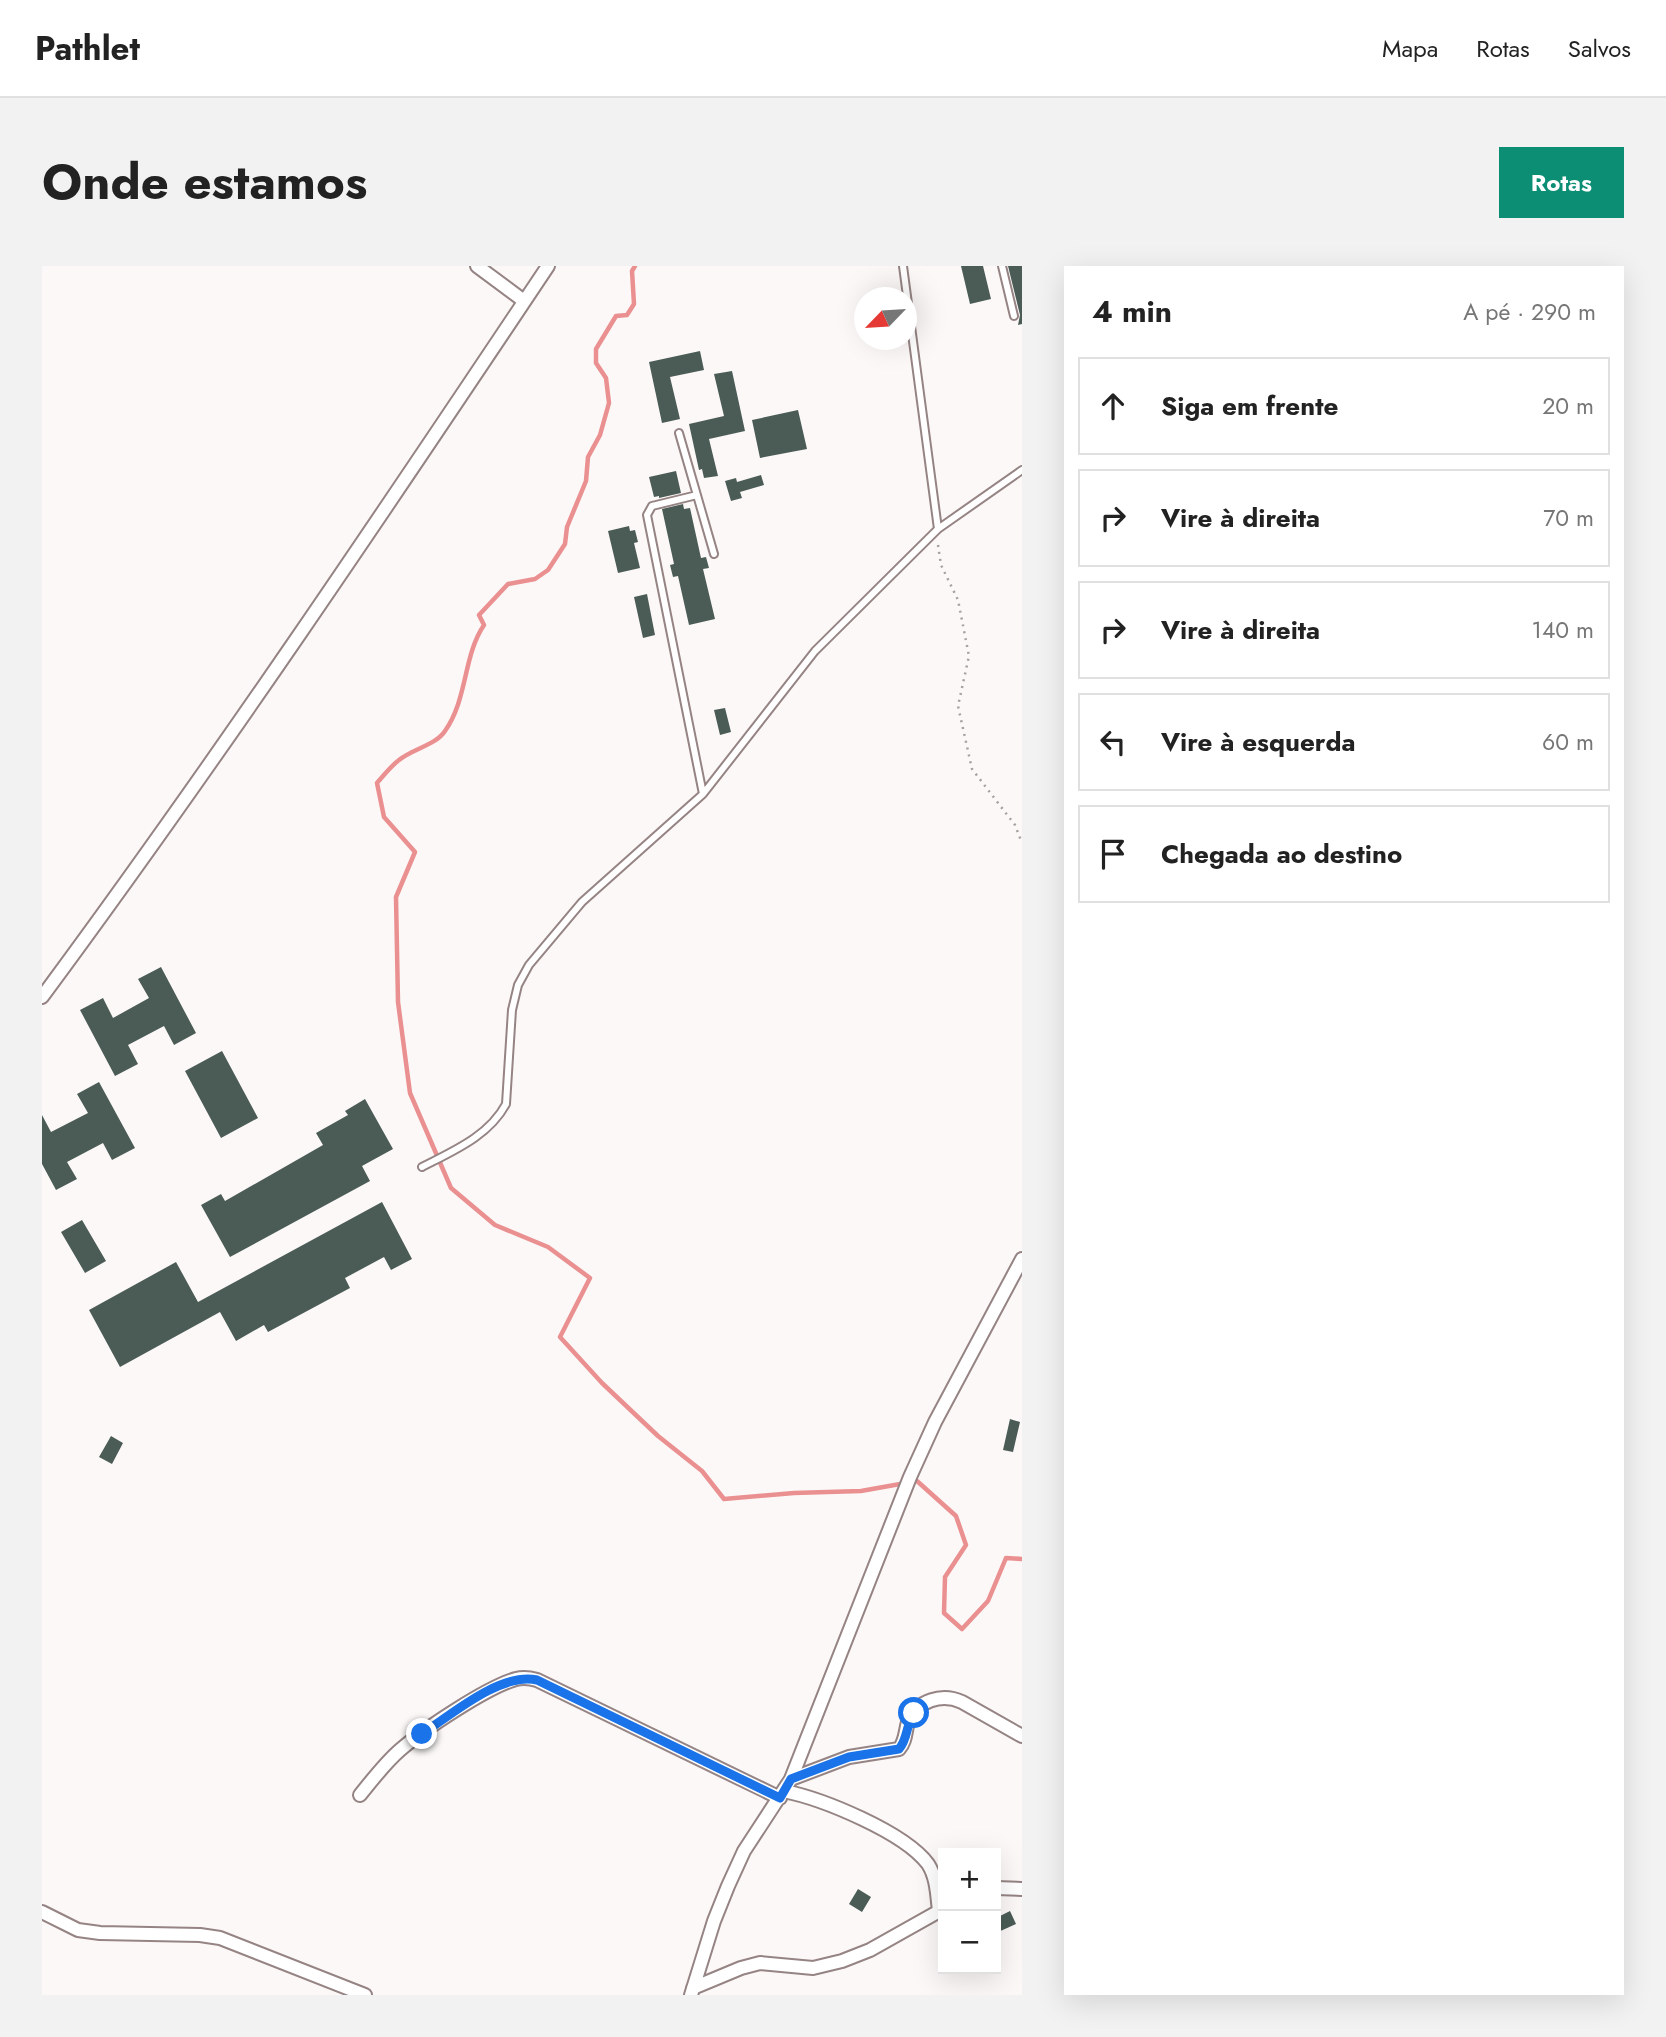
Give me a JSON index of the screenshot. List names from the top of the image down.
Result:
{
  "north": "bottom left",
  "page": {
    "header": "Pathlet",
    "nav": ["Mapa", "Rotas", "Salvos"],
    "title": "Onde estamos",
    "buttons": "Rotas",
    "heading": ["4 min", "A pé · 290 m"],
    "list": [
      ["Siga em frente", "20 m"],
      ["Vire à direita", "70 m"],
      ["Vire à direita", "140 m"],
      ["Vire à esquerda", "60 m"],
      "Chegada ao destino"
    ],
    "map_buttons": ["+", "−"]
  }
}
